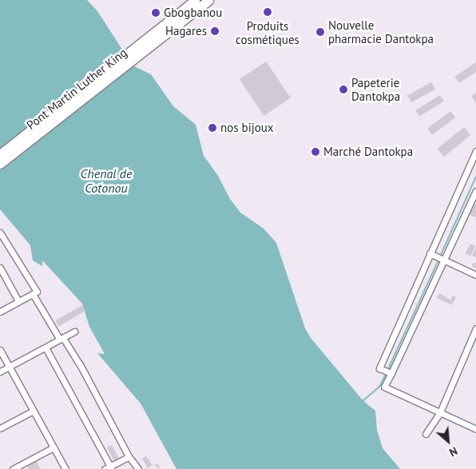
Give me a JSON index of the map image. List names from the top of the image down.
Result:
{
  "streets": {
    "main road": ["Pont Martin Luther King"]
  },
  "water": ["Chenal de Cotonou"],
  "places": [
    "Produits cosmétiques",
    "Gbogbanou",
    "Hagares",
    "Nouvelle pharmacie Dantokpa",
    "Papeterie Dantokpa",
    "nos bijoux",
    "Marché Dantokpa"
  ],
  "north": "bottom right"
}
